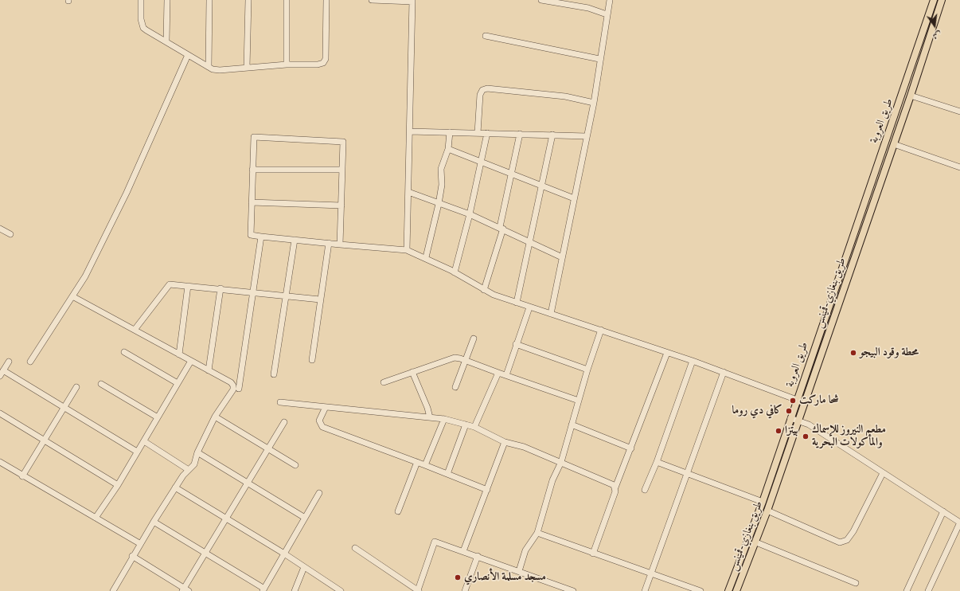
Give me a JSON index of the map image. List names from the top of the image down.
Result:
{
  "streets": {
    "main road": ["طريق العروبة", "طريق بنغازي-قمينس"]
  },
  "places": [
    "محطة وقود البيجو",
    "شحا ماركت",
    "كافي دي روما",
    "بيتزا",
    "مطعم النيروز للإسماك والمأكولات البحرية",
    "مسجد مسلمة الأنصاري"
  ],
  "north": "bottom"
}
